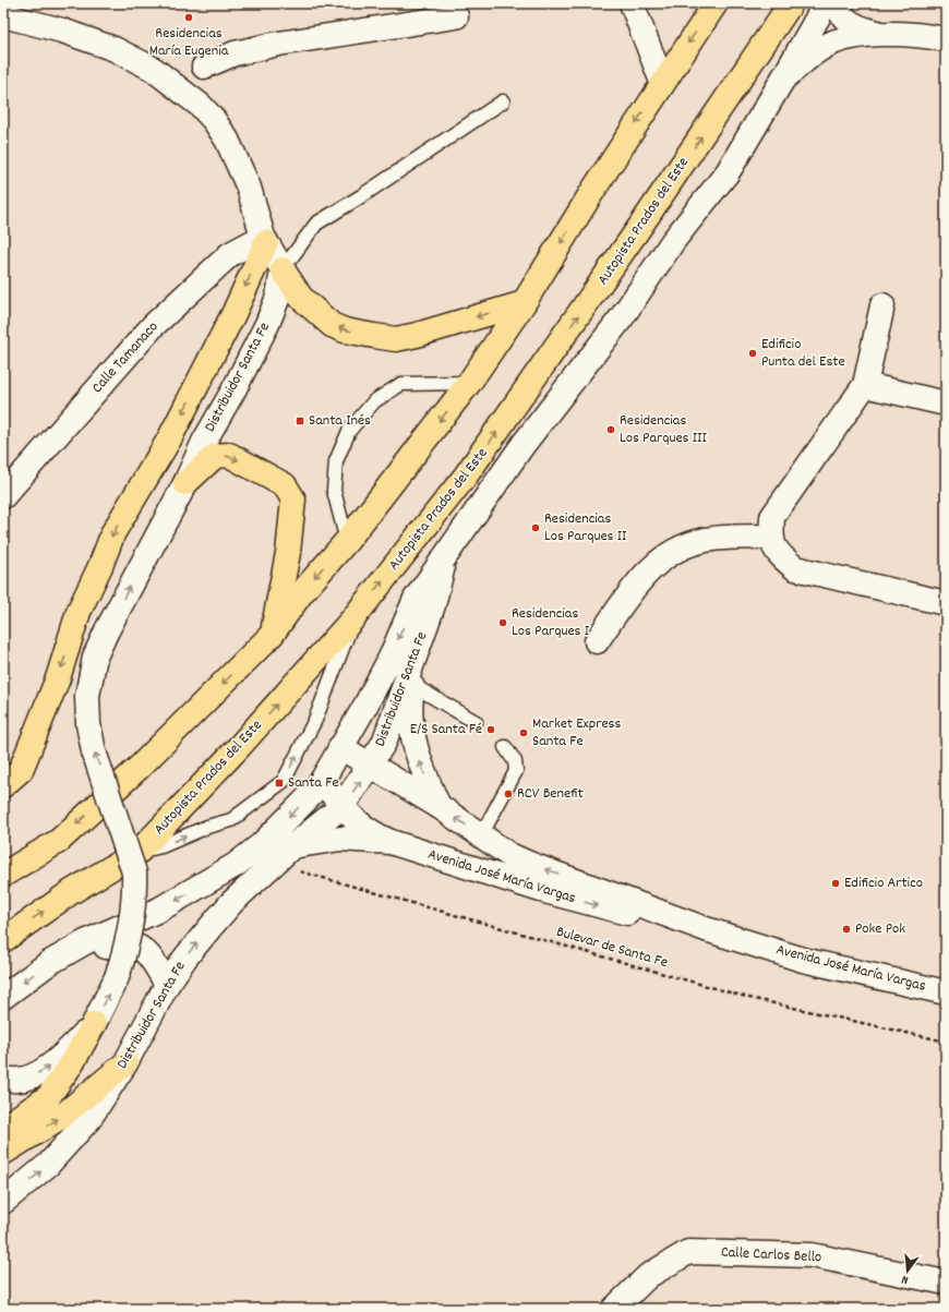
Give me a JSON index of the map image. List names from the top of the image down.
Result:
{
  "streets": {
    "highway": ["Autopista Prados del Este"],
    "street": [
      "Calle Tamanaco",
      "Distribuidor Santa Fe",
      "Avenida José María Vargas",
      "Calle Carlos Bello"
    ],
    "path": ["Bulevar de Santa Fe"]
  },
  "crossings": [
    ["Distribuidor Santa Fe", "Avenida José María Vargas"],
    ["Distribuidor Santa Fe", "Bulevar de Santa Fe"]
  ],
  "places": {
    "other": [
      "Residencias María Eugenia",
      "Edificio Punta del Este",
      "Residencias Los Parques III",
      "Residencias Los Parques II",
      "Residencias Los Parques I",
      "E/S Santa Fé",
      "Market Express Santa Fe",
      "RCV Benefit",
      "Edificio Artico",
      "Poke Pok"
    ],
    "transit": ["Santa Inés", "Santa Fe"]
  },
  "north": "bottom"
}
